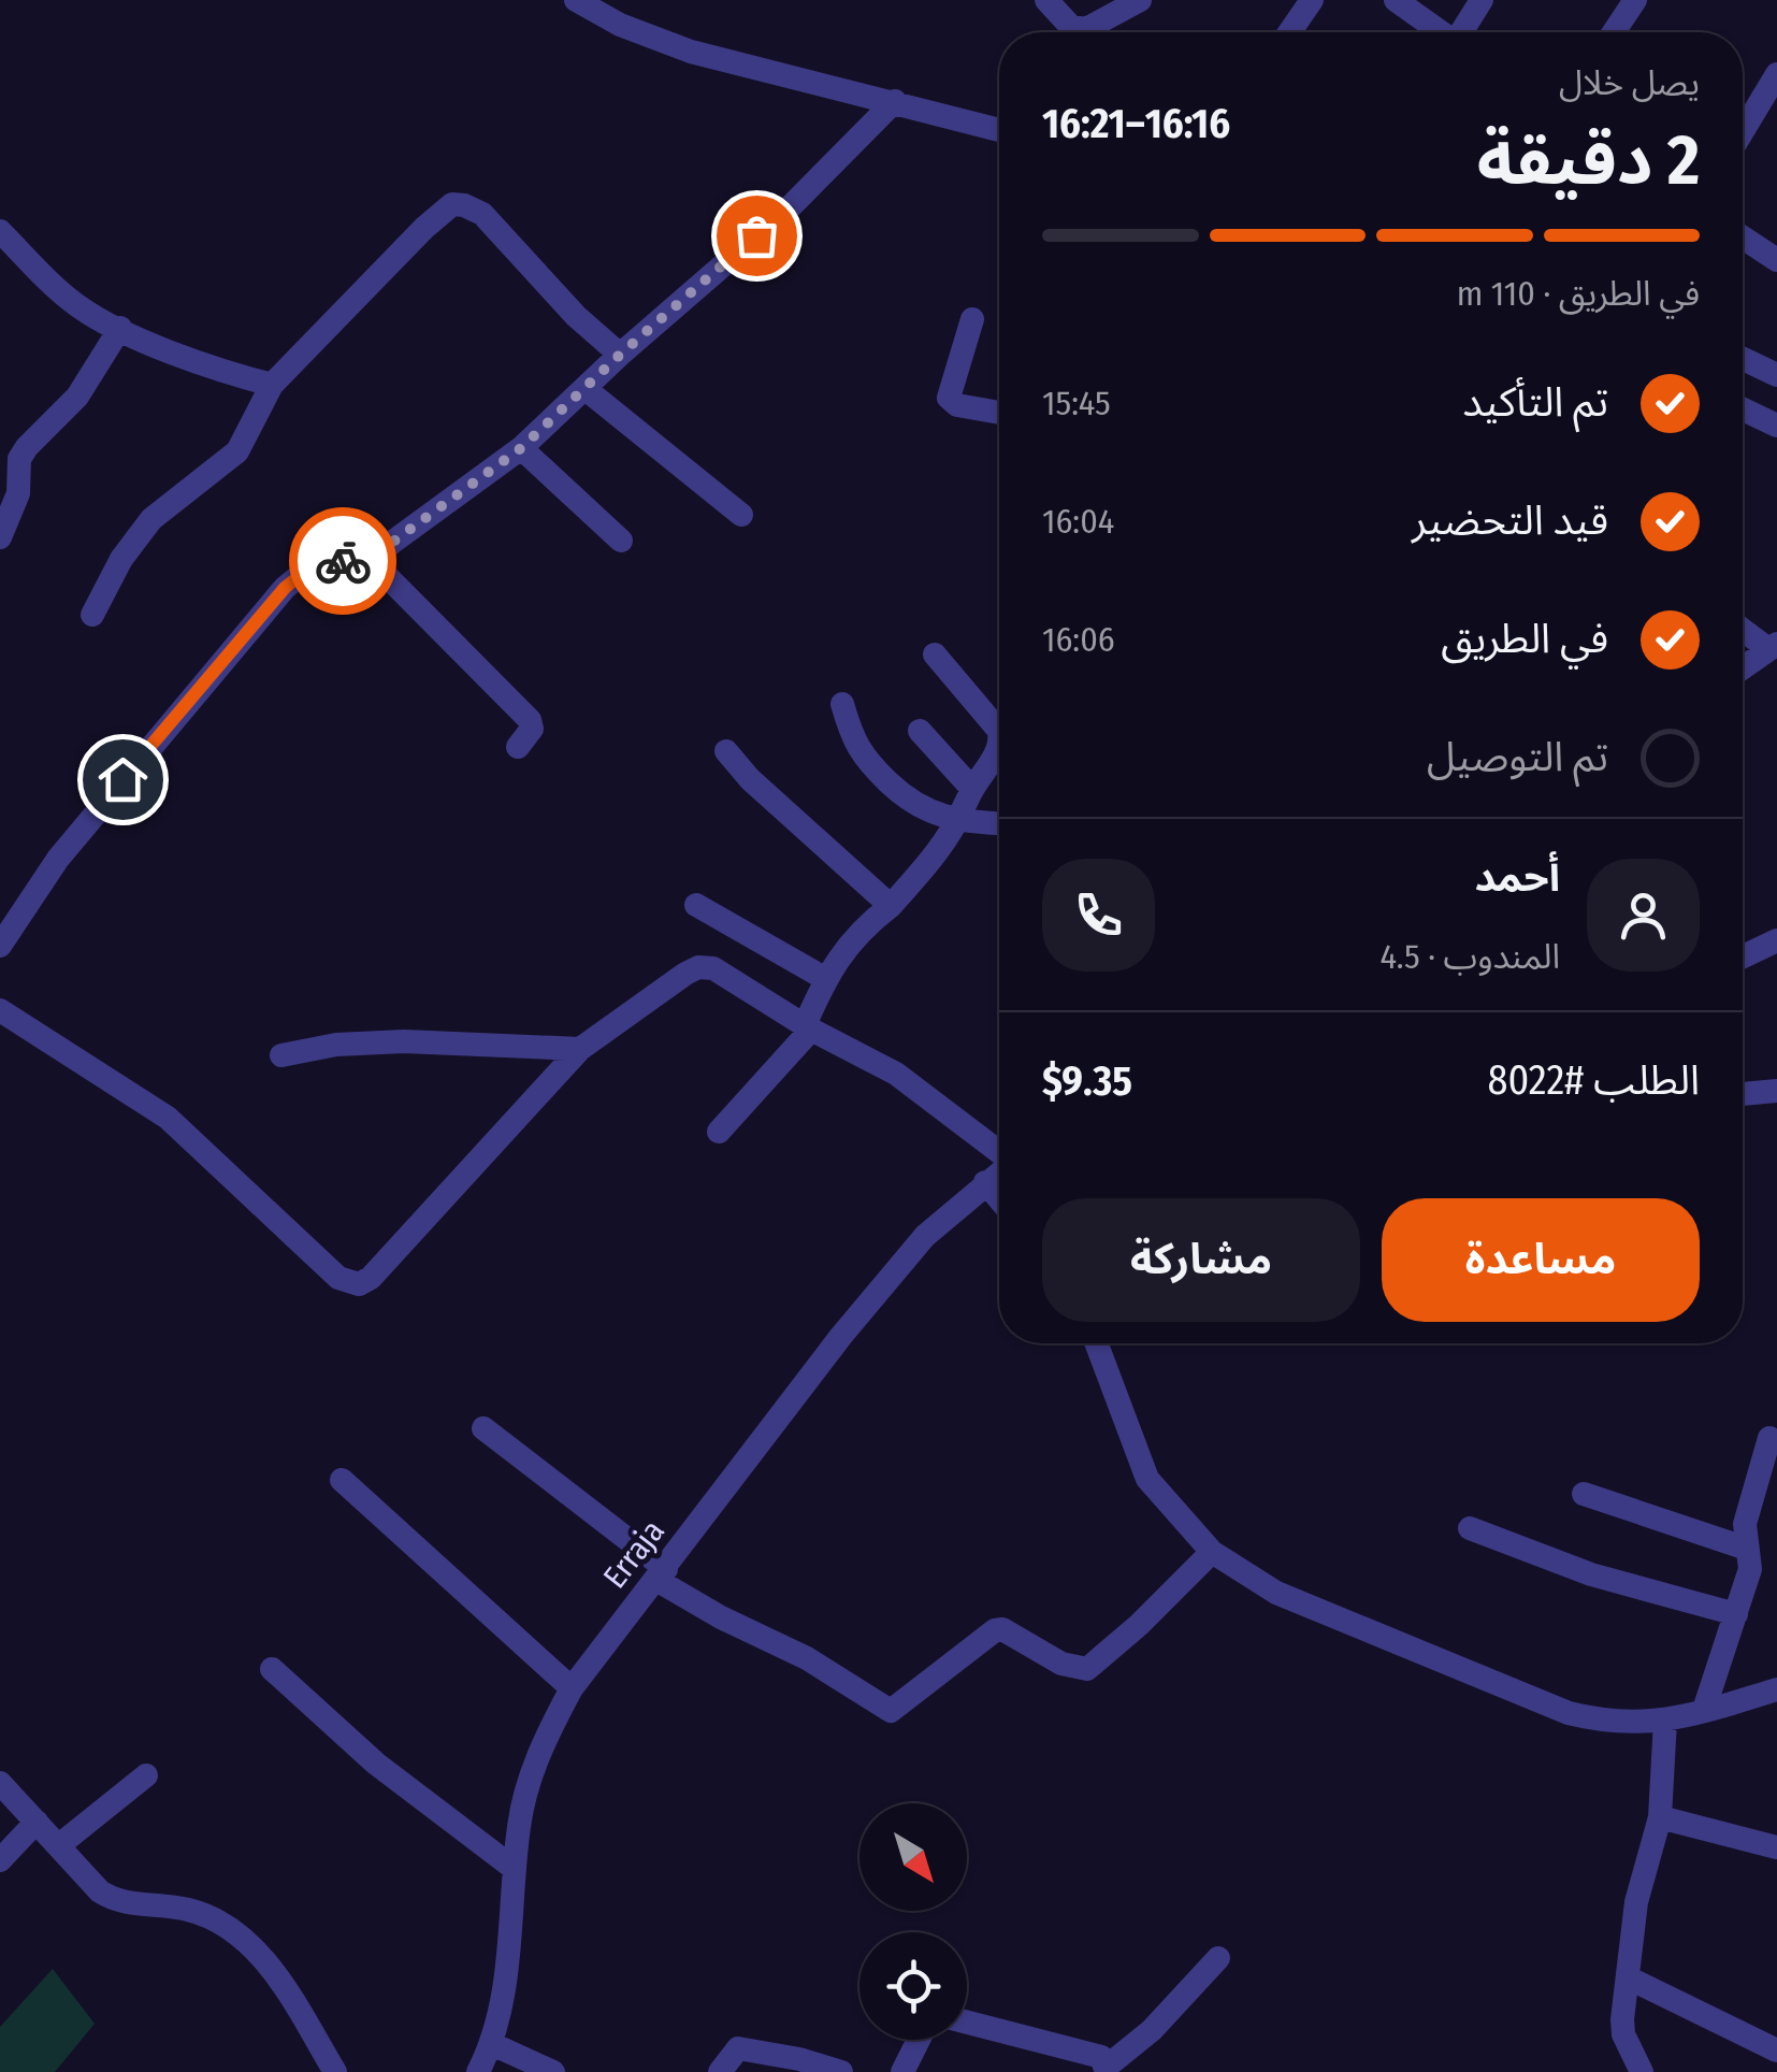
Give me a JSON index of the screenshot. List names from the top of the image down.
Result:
{
  "streets": {
    "street": ["Erraja"]
  },
  "north": "bottom right",
  "page": {
    "heading": ["2 دقيقة", "يصل خلال", "16:16–16:21"],
    "panel": [
      "أحمد",
      "المندوب · 4.5",
      "الطلب #8022",
      "$9.35"
    ],
    "bar": "في الطريق · 110 m",
    "list": [
      ["تم التأكيد", "15:45"],
      ["قيد التحضير", "16:04"],
      ["في الطريق", "16:06"],
      "تم التوصيل"
    ],
    "buttons": ["مساعدة", "مشاركة"]
  }
}
